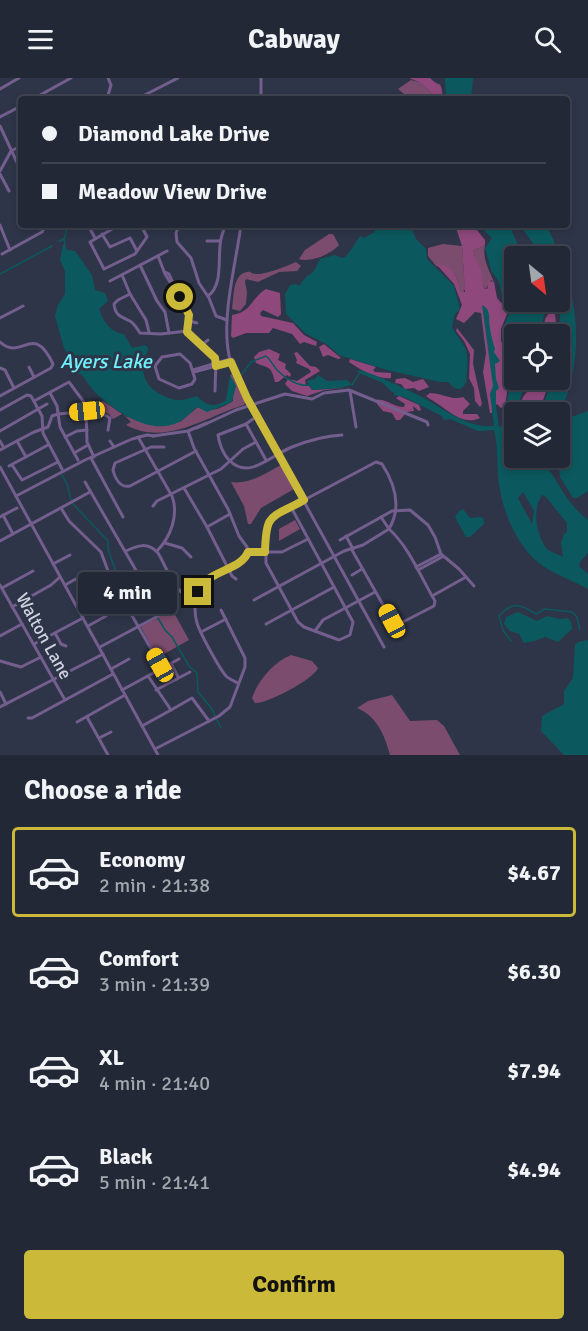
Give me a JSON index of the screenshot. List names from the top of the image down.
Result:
{
  "streets": {
    "street": ["Walton Lane"]
  },
  "water": ["Ayers Lake"],
  "north": "bottom right",
  "page": {
    "header": "Cabway",
    "banner": ["Diamond Lake Drive", "Meadow View Drive"],
    "bubble": "4 min",
    "heading": "Choose a ride",
    "list": [
      {
        "name": "Economy",
        "note": "2 min · 21:38",
        "value": "$4.67"
      },
      {
        "name": "Comfort",
        "note": "3 min · 21:39",
        "value": "$6.30"
      },
      {
        "name": "XL",
        "note": "4 min · 21:40",
        "value": "$7.94"
      },
      {
        "name": "Black",
        "note": "5 min · 21:41",
        "value": "$4.94"
      }
    ],
    "buttons": "Confirm"
  }
}
